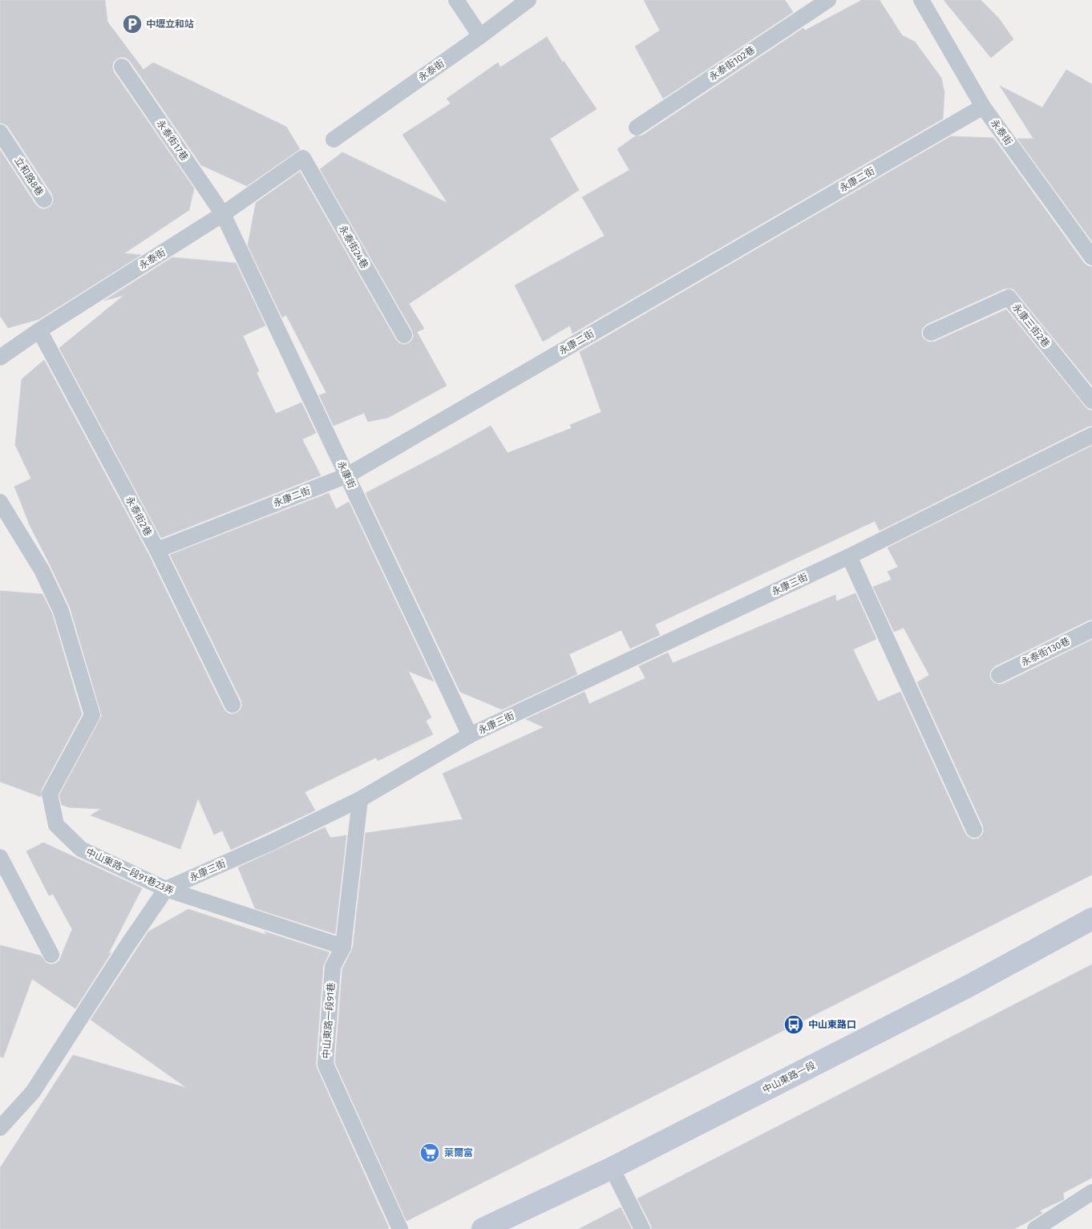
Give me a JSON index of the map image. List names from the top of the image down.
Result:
{
  "streets": {
    "main road": ["中山東路一段"],
    "lane": [
      "永泰街102巷",
      "永泰街",
      "永泰街17巷",
      "立和路8巷",
      "永康二街",
      "永泰街24巷",
      "永康三街2巷",
      "永康街",
      "永泰街2巷",
      "永康三街",
      "永泰街130巷",
      "中山東路一段91巷23弄",
      "中山東路一段91巷"
    ]
  },
  "crossings": [
    ["永泰街", "永泰街17巷"],
    ["永泰街", "永康二街"],
    ["永泰街", "永泰街24巷"],
    ["永泰街", "永康街"],
    ["永泰街", "永泰街2巷"],
    ["永泰街17巷", "永康街"],
    ["永康二街", "永康街"],
    ["永康二街", "永泰街2巷"],
    ["永康街", "永康三街"],
    ["永康三街", "中山東路一段91巷23弄"],
    ["永康三街", "中山東路一段91巷"],
    ["中山東路一段91巷23弄", "中山東路一段91巷"]
  ],
  "places": {
    "parking": ["中壢立和站"],
    "bus stop": ["中山東路口"],
    "supermarket": ["萊爾富"]
  }
}
